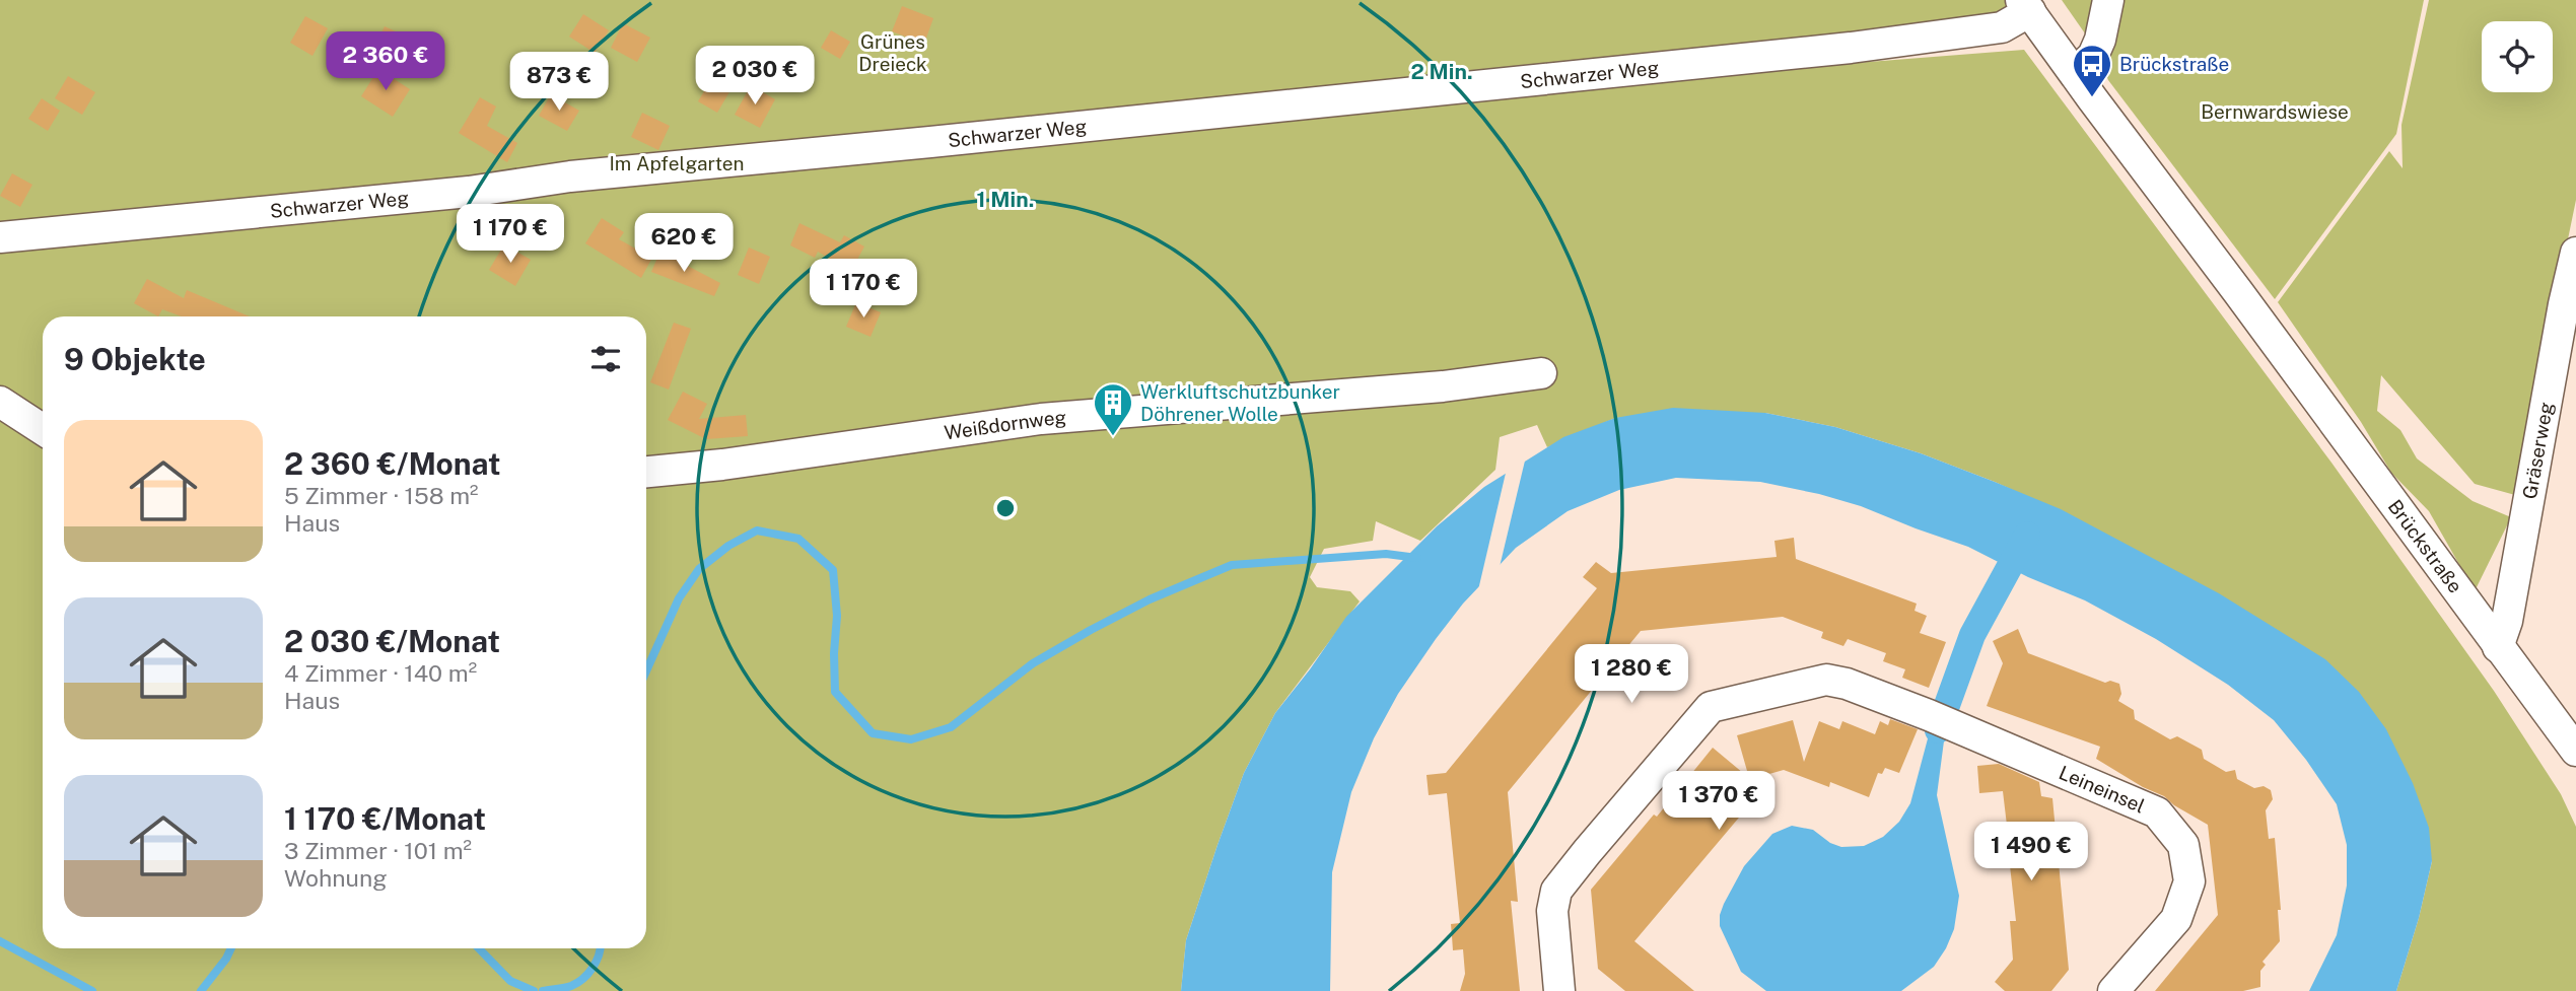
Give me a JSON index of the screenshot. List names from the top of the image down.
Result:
{
  "streets": {
    "street": [
      "Schwarzer Weg",
      "Weißdornweg",
      "Gräserweg",
      "Brückstraße",
      "Leineinsel"
    ]
  },
  "crossings": [
    ["Schwarzer Weg", "Brückstraße"],
    ["Gräserweg", "Brückstraße"]
  ],
  "parks": ["Grünes Dreieck", "Bernwardswiese", "Im Apfelgarten"],
  "places": {
    "bus stop": ["Brückstraße"],
    "building": ["Werkluftschutzbunker Döhrener Wolle"]
  },
  "page": {
    "price": [
      "2 360 €",
      "2 030 €",
      "873 €",
      "1 170 €",
      "620 €",
      "1 170 €",
      "1 280 €",
      "1 370 €",
      "1 490 €"
    ],
    "heading": "9 Objekte",
    "list": [
      {
        "name": "2 360 €/Monat",
        "note": "5 Zimmer · 158 m² · Haus"
      },
      {
        "name": "2 030 €/Monat",
        "note": "4 Zimmer · 140 m² · Haus"
      },
      {
        "name": "1 170 €/Monat",
        "note": "3 Zimmer · 101 m² · Wohnung"
      }
    ]
  },
  "rings": ["2 Min.", "1 Min."]
}
